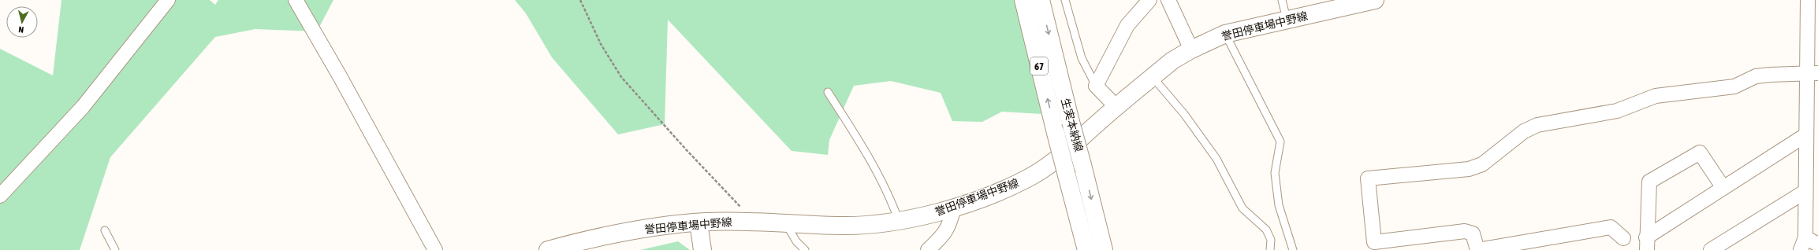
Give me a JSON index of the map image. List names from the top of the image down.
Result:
{
  "streets": {
    "main road": ["誉田停車場中野線", "67", "生実本納線"]
  },
  "north": "bottom"
}
